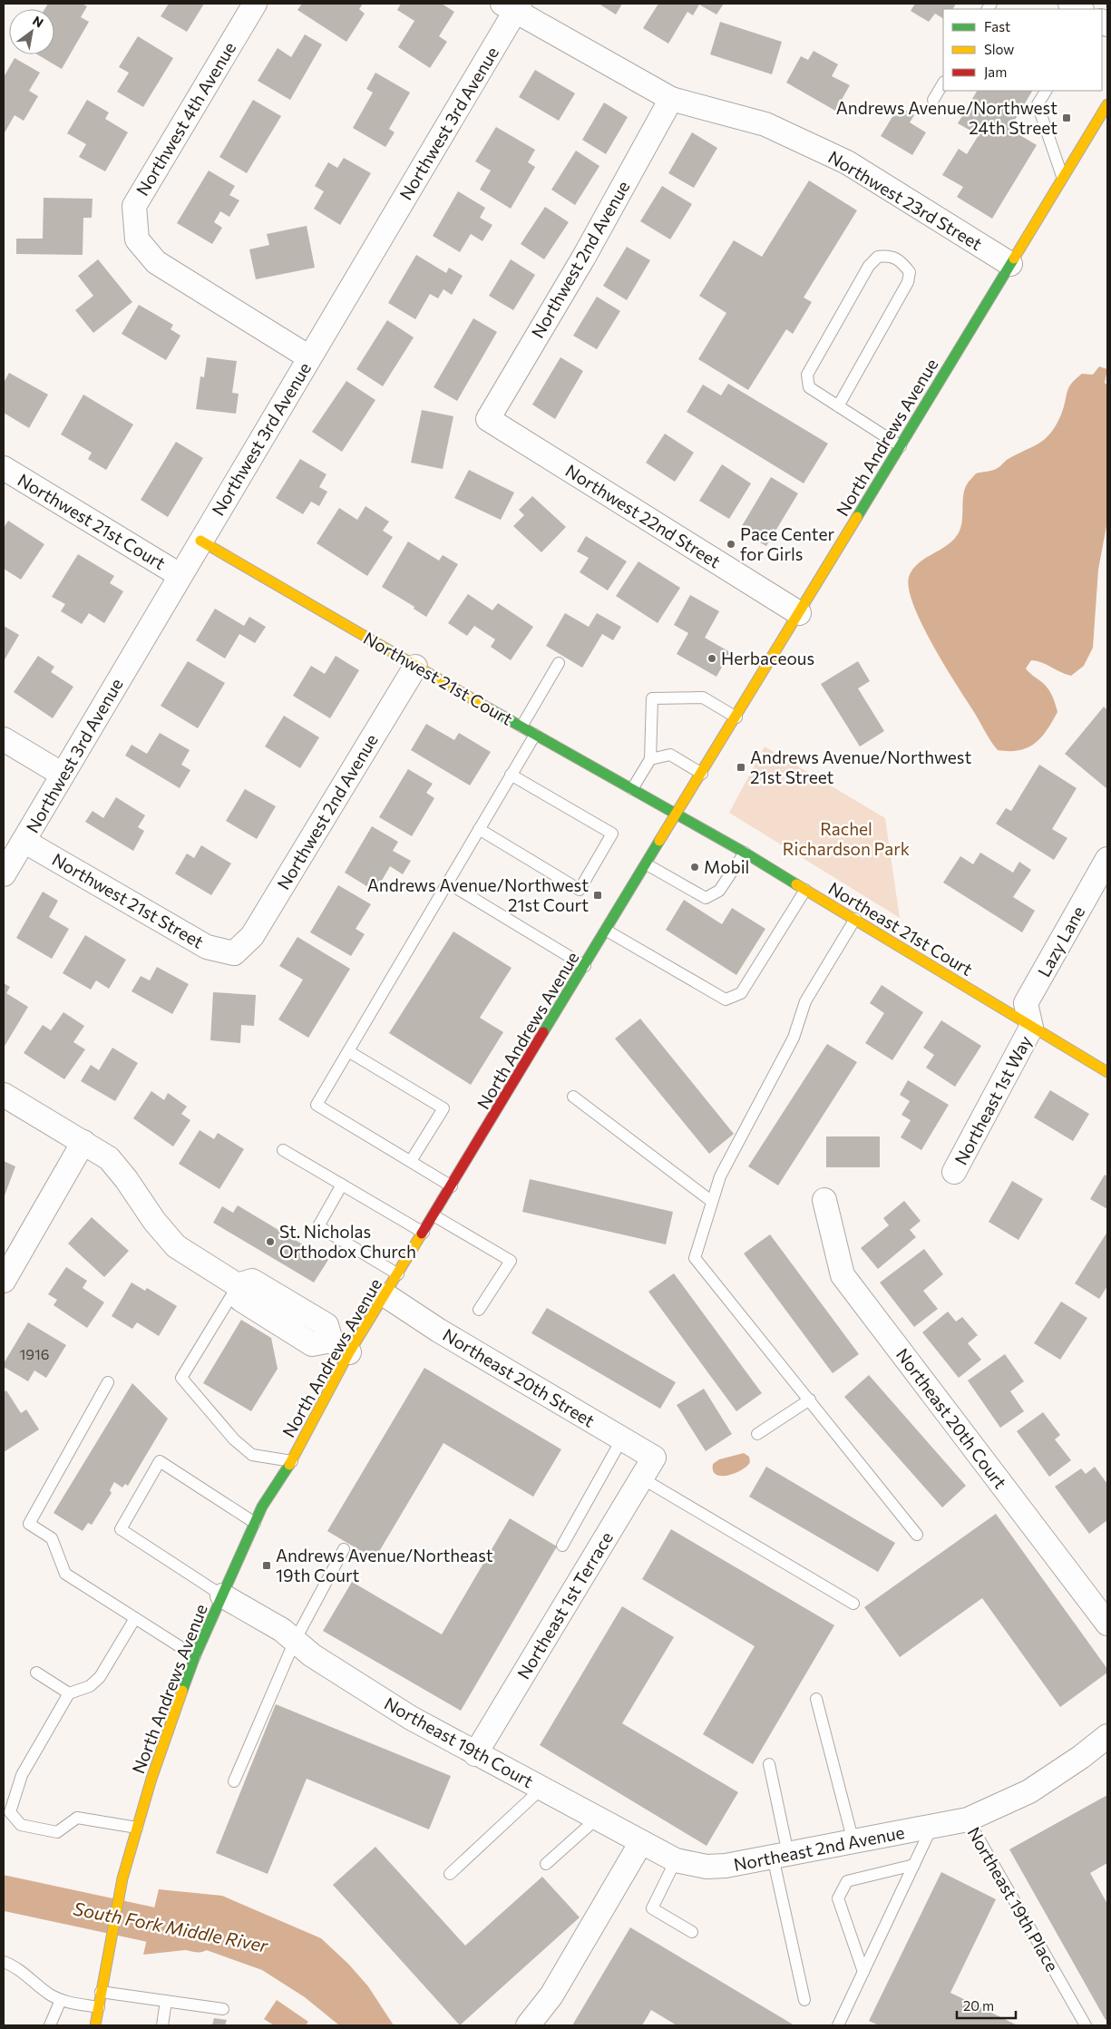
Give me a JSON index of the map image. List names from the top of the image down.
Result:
{
  "streets": {
    "main road": ["North Andrews Avenue", "Northwest 21st Court", "Northeast 21st Court"],
    "street": [
      "Northwest 4th Avenue",
      "Northwest 3rd Avenue",
      "Northwest 23rd Street",
      "Northwest 2nd Avenue",
      "Northwest 22nd Street",
      "Northwest 21st Street",
      "Lazy Lane",
      "Northeast 1st Way",
      "Northeast 20th Street",
      "Northeast 20th Court",
      "Northeast 1st Terrace",
      "Northeast 19th Court",
      "Northeast 2nd Avenue"
    ],
    "lane": ["Northeast 19th Place"]
  },
  "crossings": [
    ["Northwest 4th Avenue", "Northwest 3rd Avenue"],
    ["Northwest 3rd Avenue", "Northwest 23rd Street"],
    ["Northwest 3rd Avenue", "Northwest 21st Court"],
    ["Northwest 3rd Avenue", "Northwest 21st Street"],
    ["Northwest 23rd Street", "Northwest 2nd Avenue"],
    ["Northwest 23rd Street", "North Andrews Avenue"],
    ["Northwest 2nd Avenue", "Northwest 22nd Street"],
    ["Northwest 2nd Avenue", "Northwest 21st Court"],
    ["Northwest 2nd Avenue", "Northwest 21st Street"],
    ["North Andrews Avenue", "Northwest 22nd Street"],
    ["North Andrews Avenue", "Northwest 21st Court"],
    ["North Andrews Avenue", "Northeast 21st Court"],
    ["North Andrews Avenue", "Northeast 20th Street"],
    ["North Andrews Avenue", "Northeast 19th Court"],
    ["Northwest 21st Court", "Northeast 21st Court"],
    ["Northeast 21st Court", "Lazy Lane"],
    ["Northeast 21st Court", "Northeast 1st Way"],
    ["Lazy Lane", "Northeast 1st Way"],
    ["Northeast 20th Street", "Northeast 1st Terrace"],
    ["Northeast 1st Terrace", "Northeast 19th Court"],
    ["Northeast 19th Court", "Northeast 2nd Avenue"],
    ["Northeast 2nd Avenue", "Northeast 19th Place"]
  ],
  "water": ["South Fork Middle River"],
  "parks": ["Rachel Richardson Park"],
  "places": {
    "transit": [
      "Andrews Avenue/Northwest 24th Street",
      "Andrews Avenue/Northwest 21st Street",
      "Andrews Avenue/Northwest 21st Court",
      "Andrews Avenue/Northeast 19th Court"
    ],
    "other": [
      "Pace Center for Girls",
      "Herbaceous",
      "Mobil",
      "St. Nicholas Orthodox Church"
    ]
  },
  "house_numbers": ["1916"],
  "legend": ["Fast", "Slow", "Jam"],
  "scale_bar": "20 m",
  "north": "top right"
}
